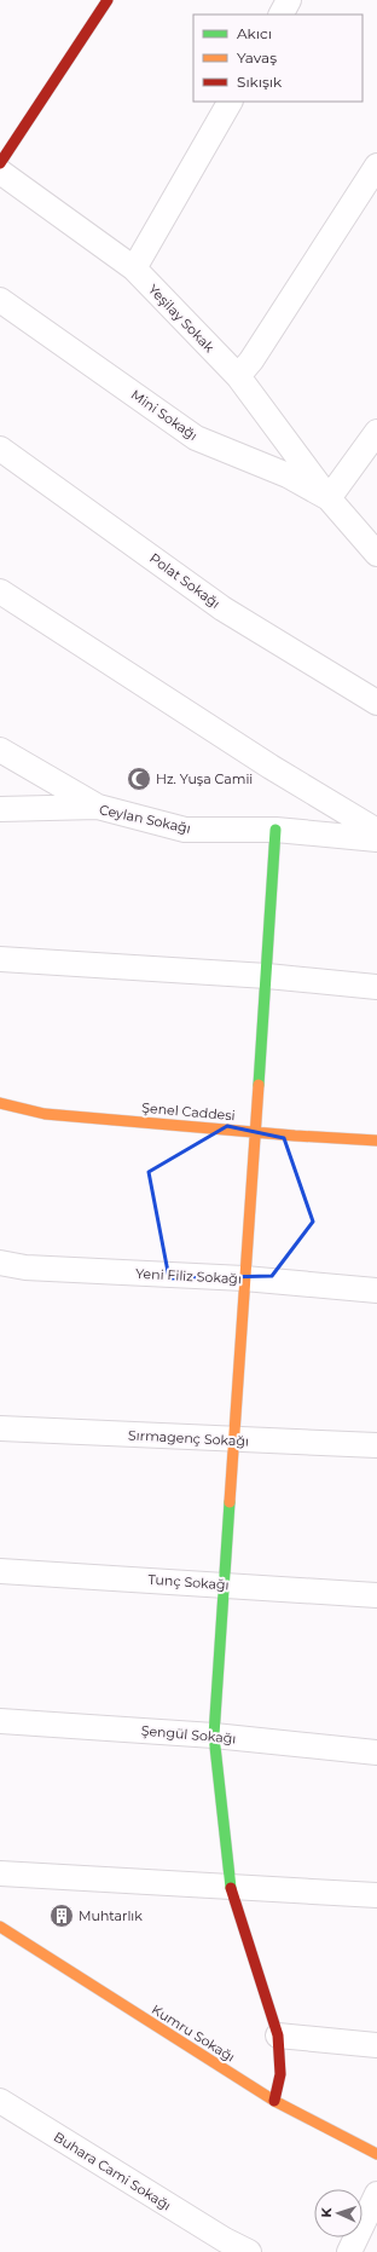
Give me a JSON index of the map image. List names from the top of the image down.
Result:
{
  "streets": {
    "street": [
      "Yeşilay Sokak",
      "Mini Sokağı",
      "Polat Sokağı",
      "Ceylan Sokağı",
      "Şenel Caddesi",
      "Yeni Filiz Sokağı",
      "Sırmagenç Sokağı",
      "Tunç Sokağı",
      "Şengül Sokağı",
      "Kumru Sokağı",
      "Buhara Cami Sokağı"
    ]
  },
  "crossings": [
    ["Yeşilay Sokak", "Mini Sokağı"]
  ],
  "places": {
    "mosque": ["Hz. Yuşa Camii"],
    "building": ["Muhtarlık"]
  },
  "legend": ["Akıcı", "Yavaş", "Sıkışık"],
  "north": "left"
}
